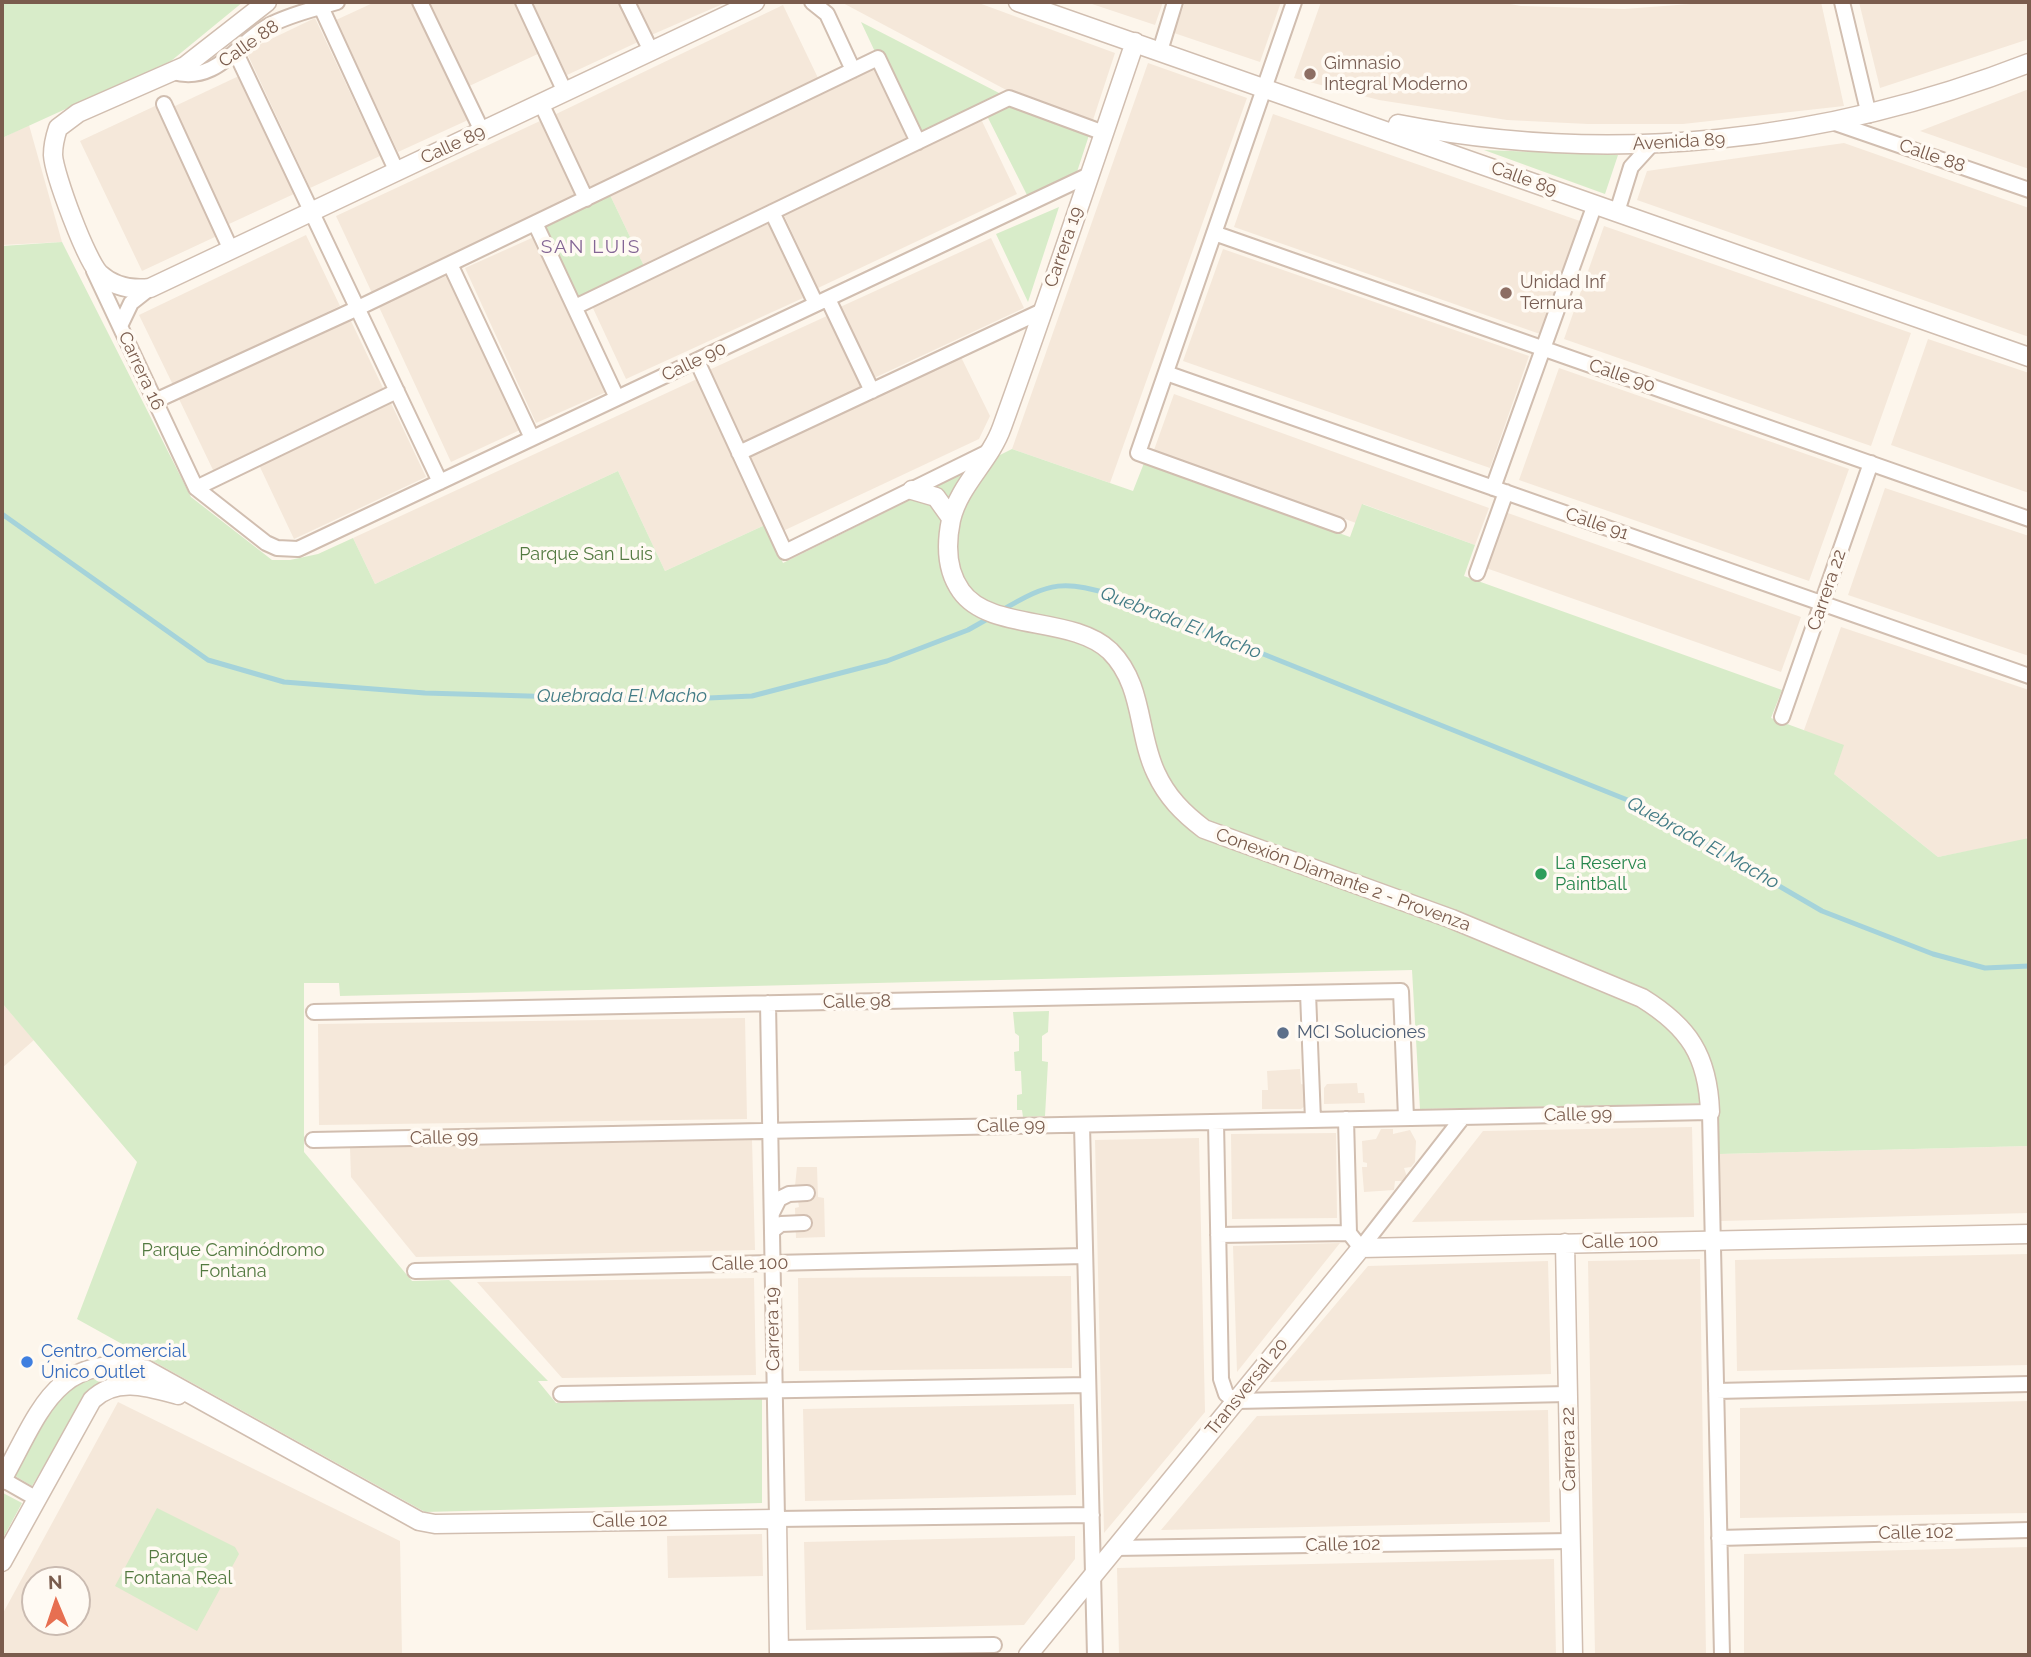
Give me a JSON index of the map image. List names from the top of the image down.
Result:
{
  "streets": {
    "street": [
      "Calle 88",
      "Avenida 89",
      "Calle 89",
      "Carrera 19",
      "Calle 90",
      "Carrera 16",
      "Calle 91",
      "Carrera 22",
      "Conexión Diamante 2 - Provenza",
      "Calle 98",
      "Calle 99",
      "Calle 100",
      "Transversal 20",
      "Calle 102"
    ]
  },
  "crossings": [
    ["Calle 88", "Avenida 89"],
    ["Calle 88", "Carrera 16"],
    ["Avenida 89", "Calle 89"],
    ["Calle 89", "Carrera 19"],
    ["Calle 89", "Carrera 16"],
    ["Carrera 19", "Calle 90"],
    ["Carrera 19", "Conexión Diamante 2 - Provenza"],
    ["Carrera 19", "Calle 98"],
    ["Carrera 19", "Calle 99"],
    ["Carrera 19", "Calle 100"],
    ["Carrera 19", "Calle 102"],
    ["Calle 90", "Carrera 16"],
    ["Calle 90", "Carrera 22"],
    ["Calle 91", "Carrera 22"],
    ["Carrera 22", "Calle 100"],
    ["Carrera 22", "Calle 102"],
    ["Conexión Diamante 2 - Provenza", "Calle 99"],
    ["Calle 98", "Calle 99"],
    ["Calle 99", "Transversal 20"],
    ["Calle 100", "Transversal 20"],
    ["Transversal 20", "Calle 102"]
  ],
  "districts": ["SAN LUIS"],
  "water": ["Quebrada El Macho"],
  "parks": ["Parque San Luis", "Parque Caminódromo Fontana", "Parque Fontana Real"],
  "places": [
    "Gimnasio Integral Moderno",
    "Unidad Inf Ternura",
    "La Reserva Paintball",
    "MCI Soluciones",
    "Centro Comercial Único Outlet"
  ],
  "north": "top"
}
